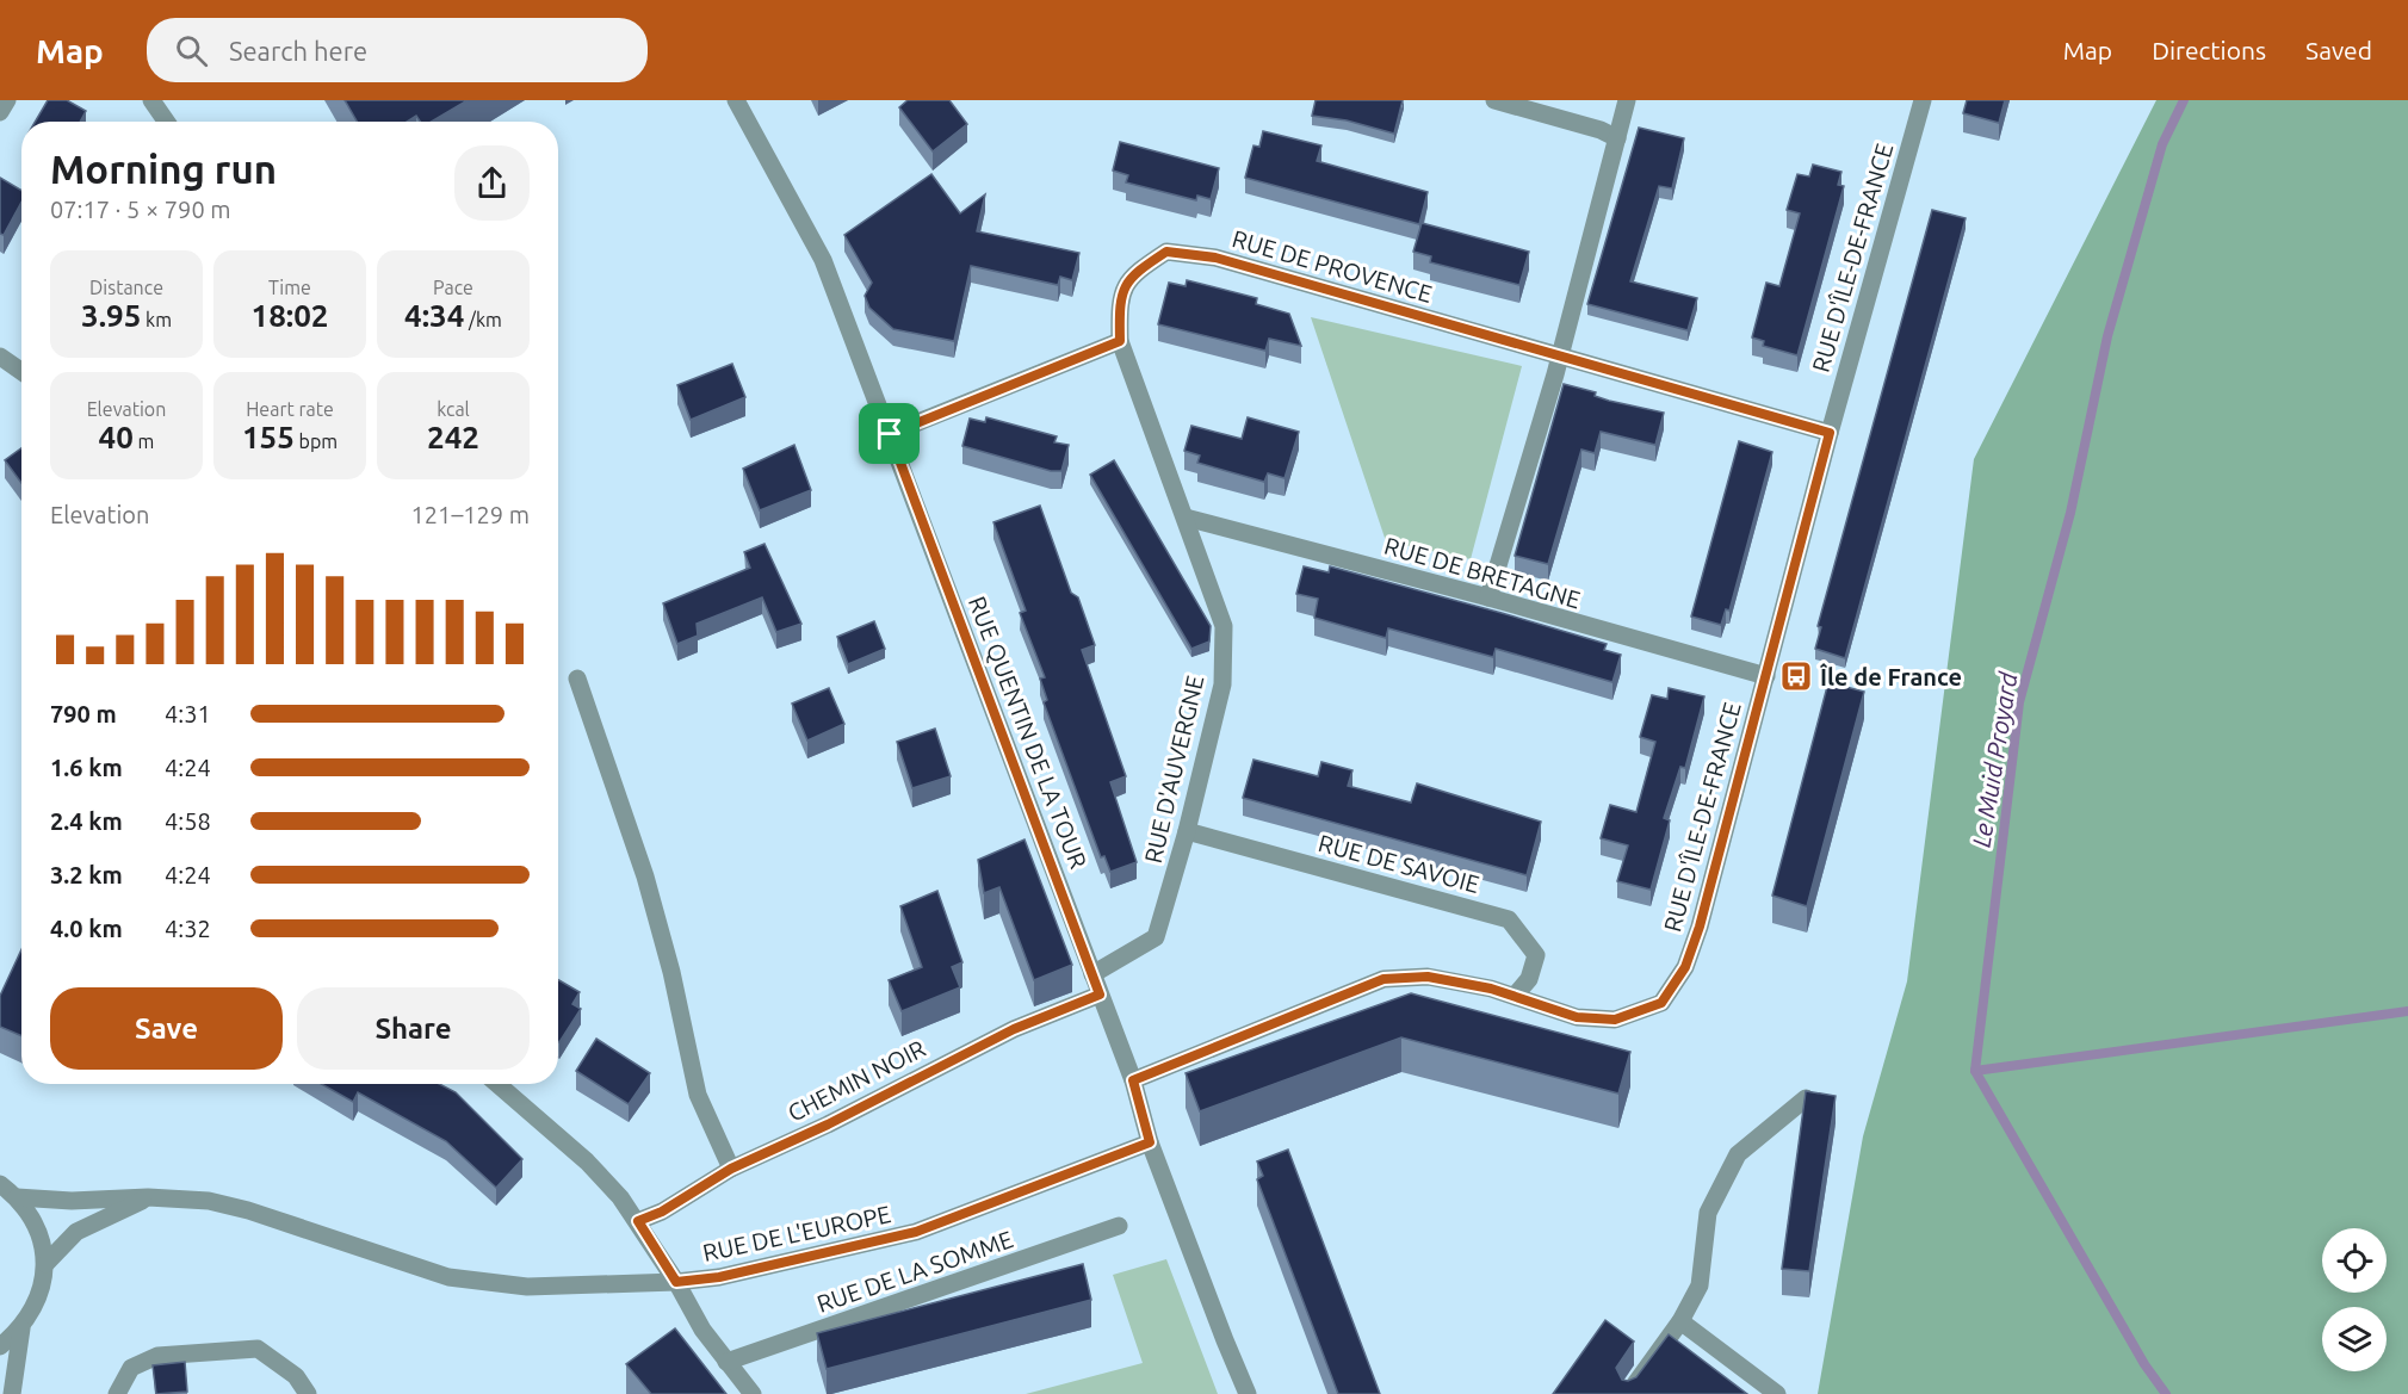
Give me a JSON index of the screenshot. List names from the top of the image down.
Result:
{
  "streets": {
    "street": [
      "RUE D'ÎLE-DE-FRANCE",
      "RUE DE PROVENCE",
      "RUE DE BRETAGNE",
      "RUE QUENTIN DE LA TOUR",
      "RUE D'AUVERGNE",
      "RUE DE SAVOIE",
      "CHEMIN NOIR",
      "RUE DE L'EUROPE",
      "RUE DE LA SOMME"
    ]
  },
  "crossings": [
    ["RUE D'ÎLE-DE-FRANCE", "RUE DE PROVENCE"],
    ["RUE D'ÎLE-DE-FRANCE", "RUE DE BRETAGNE"],
    ["RUE D'ÎLE-DE-FRANCE", "RUE QUENTIN DE LA TOUR"],
    ["RUE D'ÎLE-DE-FRANCE", "RUE DE SAVOIE"],
    ["RUE DE PROVENCE", "RUE D'AUVERGNE"],
    ["RUE DE BRETAGNE", "RUE D'AUVERGNE"],
    ["RUE QUENTIN DE LA TOUR", "RUE D'AUVERGNE"],
    ["RUE QUENTIN DE LA TOUR", "CHEMIN NOIR"],
    ["RUE QUENTIN DE LA TOUR", "RUE DE L'EUROPE"],
    ["RUE D'AUVERGNE", "RUE DE SAVOIE"]
  ],
  "water": ["Le Muid Proyard"],
  "places": {
    "bus stop": ["Île de France"]
  },
  "page": {
    "header": "Map",
    "search": "Search here",
    "nav": ["Map", "Directions", "Saved"],
    "heading": ["Morning run", "07:17 · 5 × 790 m"],
    "stats": [
      ["Distance", "3.95 km"],
      ["Time", "18:02"],
      ["Pace", "4:34 /km"],
      ["Elevation", "40 m"],
      ["Heart rate", "155 bpm"],
      ["kcal", "242"]
    ],
    "chart": ["Elevation", "121–129 m"],
    "list": [
      {
        "name": "790 m",
        "note": "4:31"
      },
      {
        "name": "1.6 km",
        "note": "4:24"
      },
      {
        "name": "2.4 km",
        "note": "4:58"
      },
      {
        "name": "3.2 km",
        "note": "4:24"
      },
      {
        "name": "4.0 km",
        "note": "4:32"
      }
    ],
    "buttons": ["Save", "Share"]
  }
}
